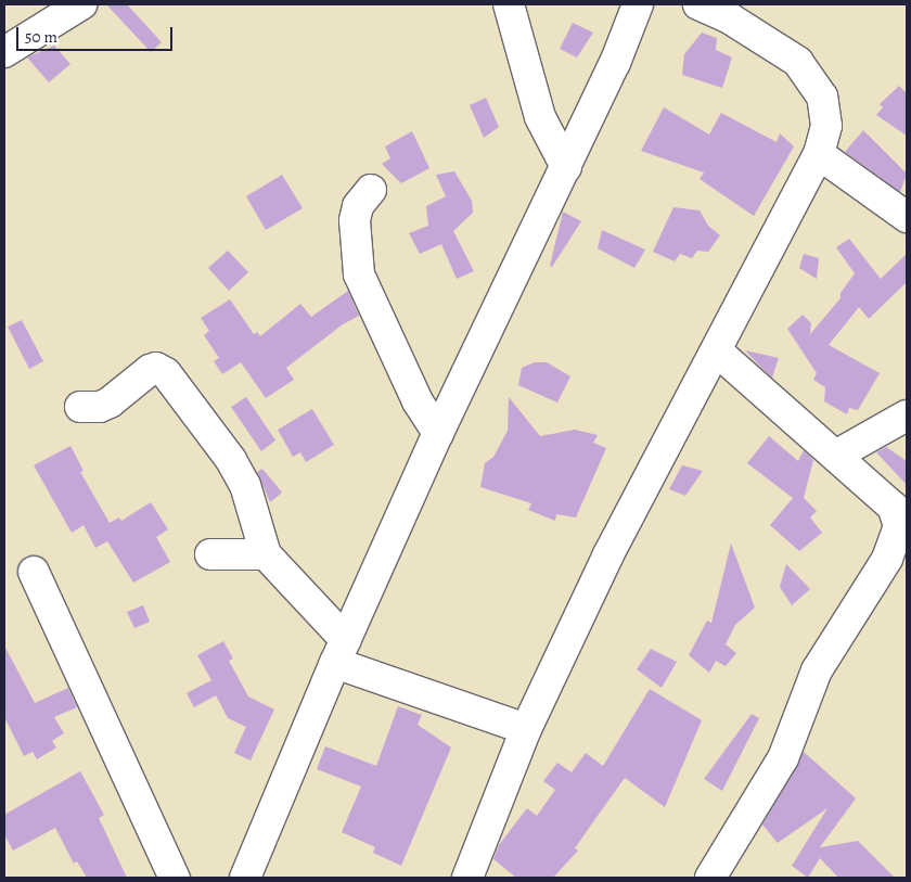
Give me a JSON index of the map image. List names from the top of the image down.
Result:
{
  "scale_bar": "50 m"
}
